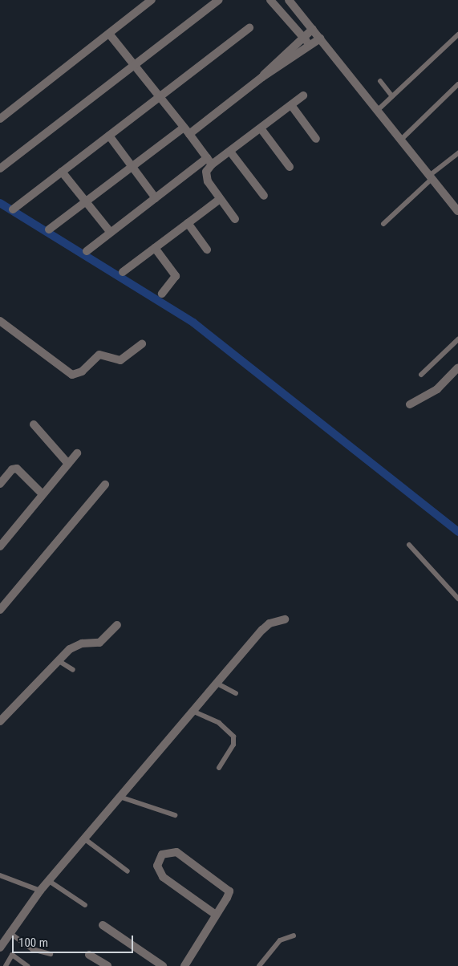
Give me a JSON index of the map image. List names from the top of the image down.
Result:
{
  "scale_bar": "100 m"
}
